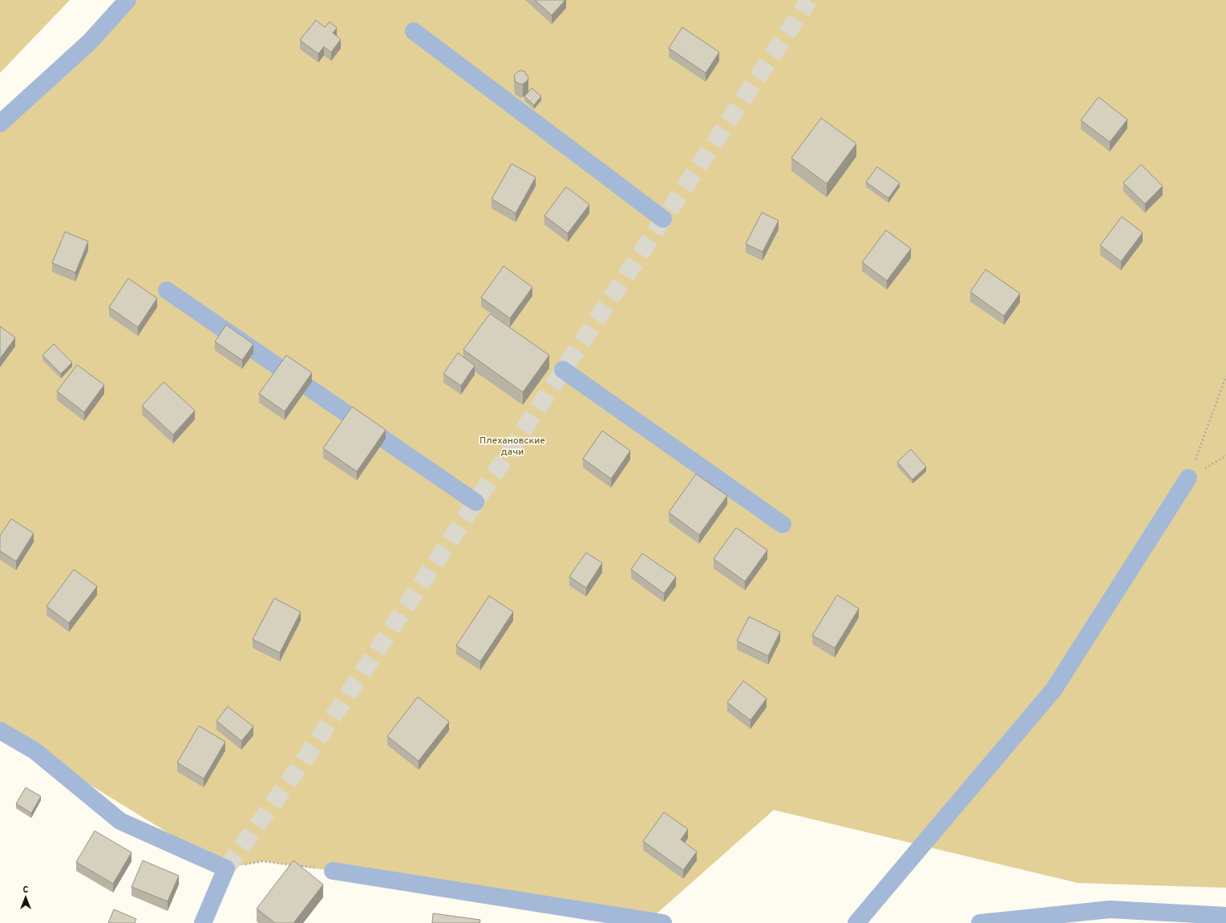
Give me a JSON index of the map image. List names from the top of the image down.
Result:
{
  "parks": ["Плехановские дачи"],
  "north": "top"
}
